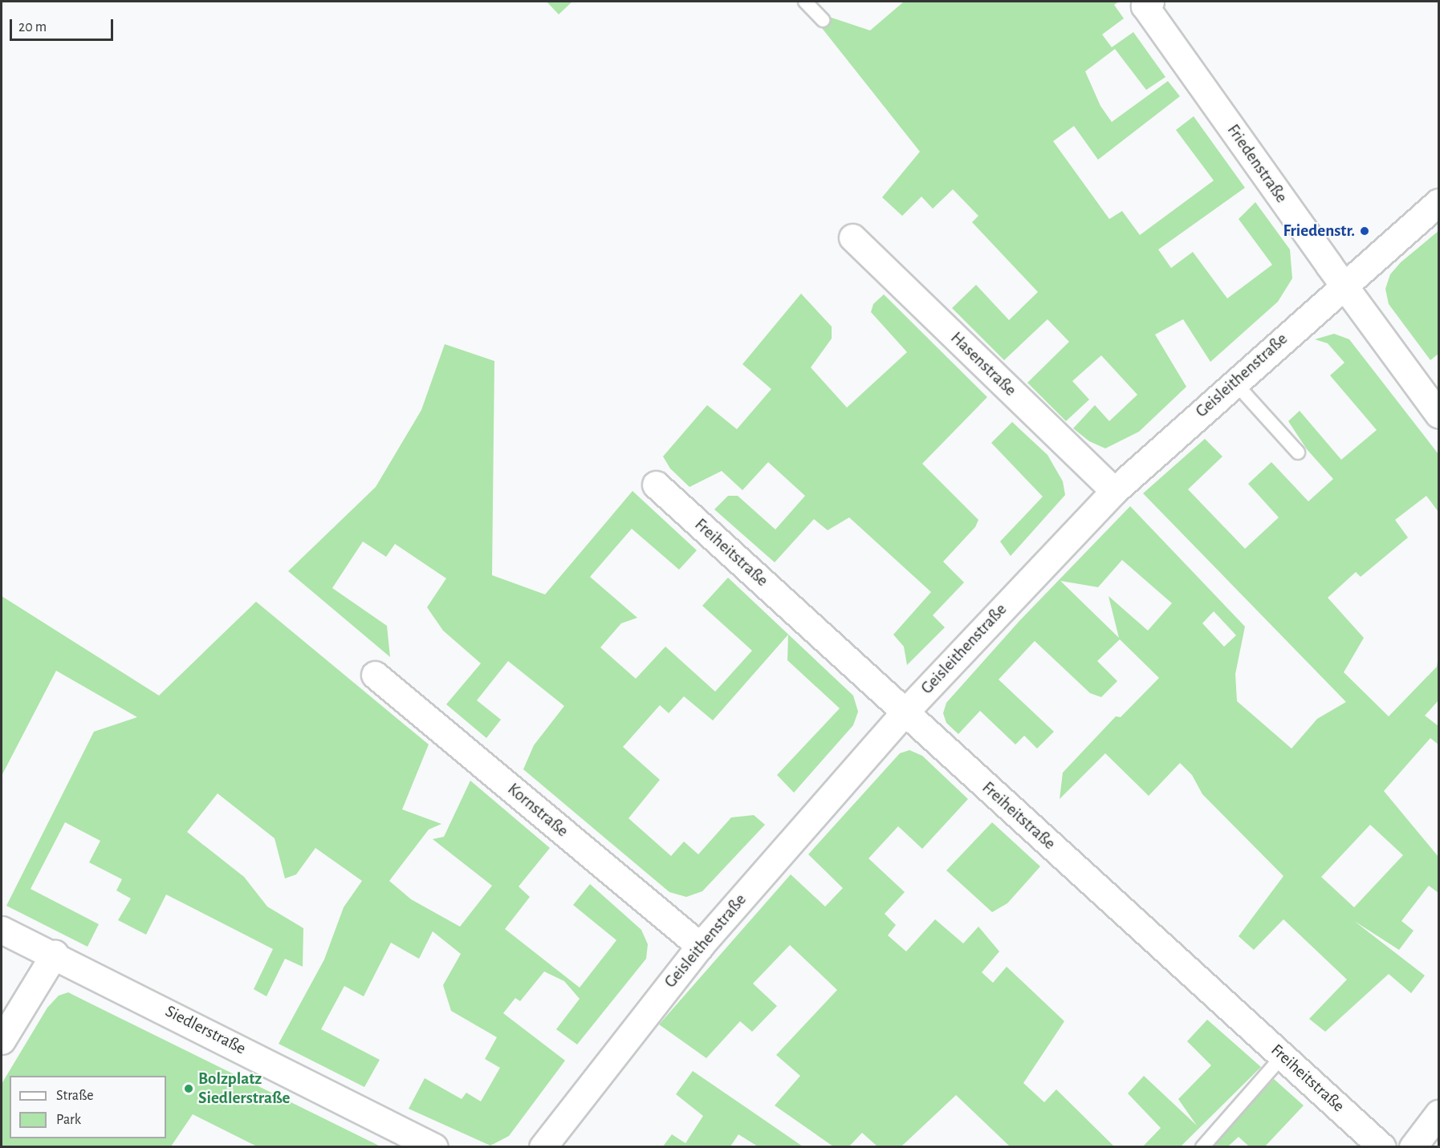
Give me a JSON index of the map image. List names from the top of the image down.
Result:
{
  "streets": {
    "street": [
      "Friedenstraße",
      "Hasenstraße",
      "Geisleithenstraße",
      "Freiheitstraße",
      "Kornstraße",
      "Siedlerstraße"
    ]
  },
  "crossings": [
    ["Friedenstraße", "Geisleithenstraße"],
    ["Hasenstraße", "Geisleithenstraße"],
    ["Geisleithenstraße", "Freiheitstraße"],
    ["Geisleithenstraße", "Kornstraße"]
  ],
  "places": ["Friedenstr.", "Bolzplatz Siedlerstraße"],
  "legend": ["Straße", "Park"],
  "scale_bar": "20 m"
}
